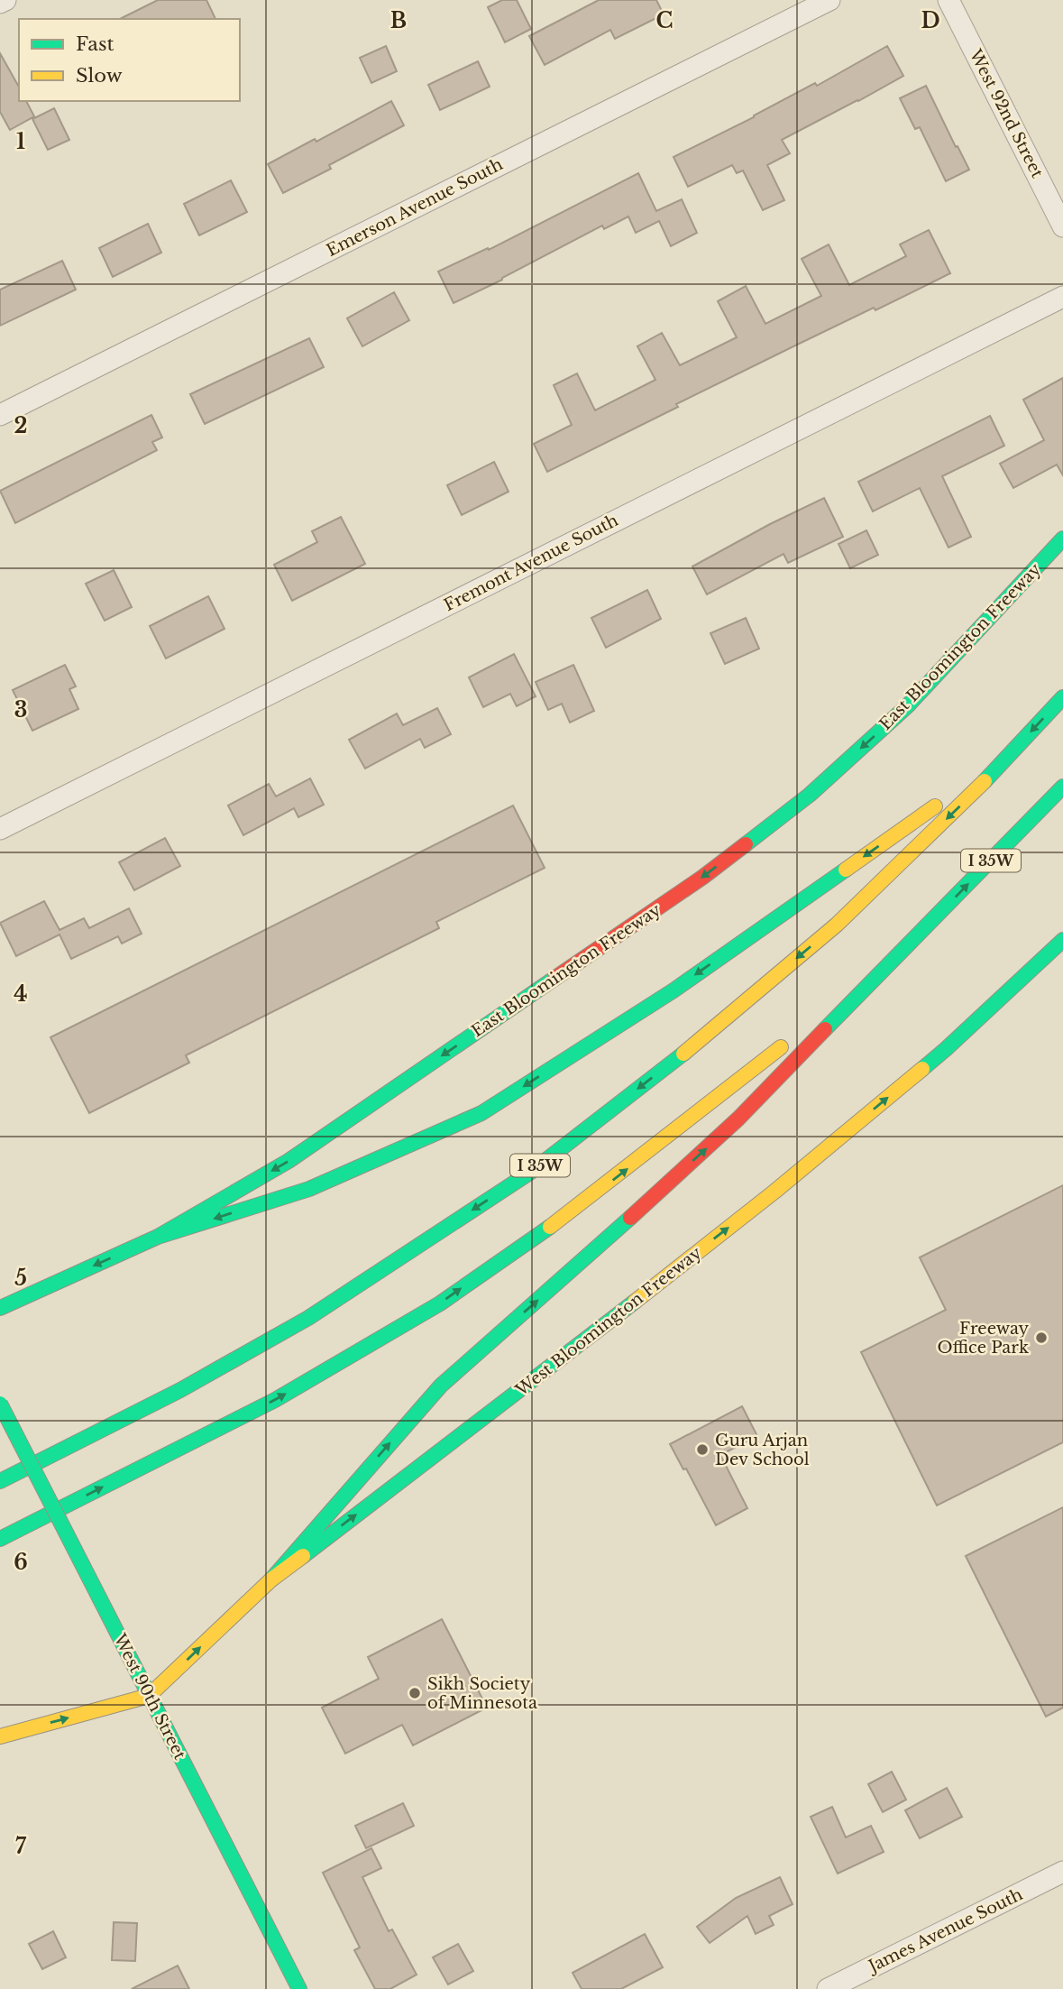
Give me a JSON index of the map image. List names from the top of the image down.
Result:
{
  "streets": {
    "main road": [
      "East Bloomington Freeway",
      "I 35W",
      "West Bloomington Freeway",
      "West 90th Street"
    ],
    "street": [
      "West 92nd Street",
      "Emerson Avenue South",
      "Fremont Avenue South",
      "James Avenue South"
    ]
  },
  "crossings": [
    ["West Bloomington Freeway", "West 90th Street"]
  ],
  "places": ["Freeway Office Park", "Guru Arjan Dev School", "Sikh Society of Minnesota"],
  "legend": ["Fast", "Slow"],
  "grid": {
    "columns": ["B", "C", "D"],
    "rows": [
      "1",
      "2",
      "3",
      "4",
      "5",
      "6",
      "7"
    ]
  }
}
